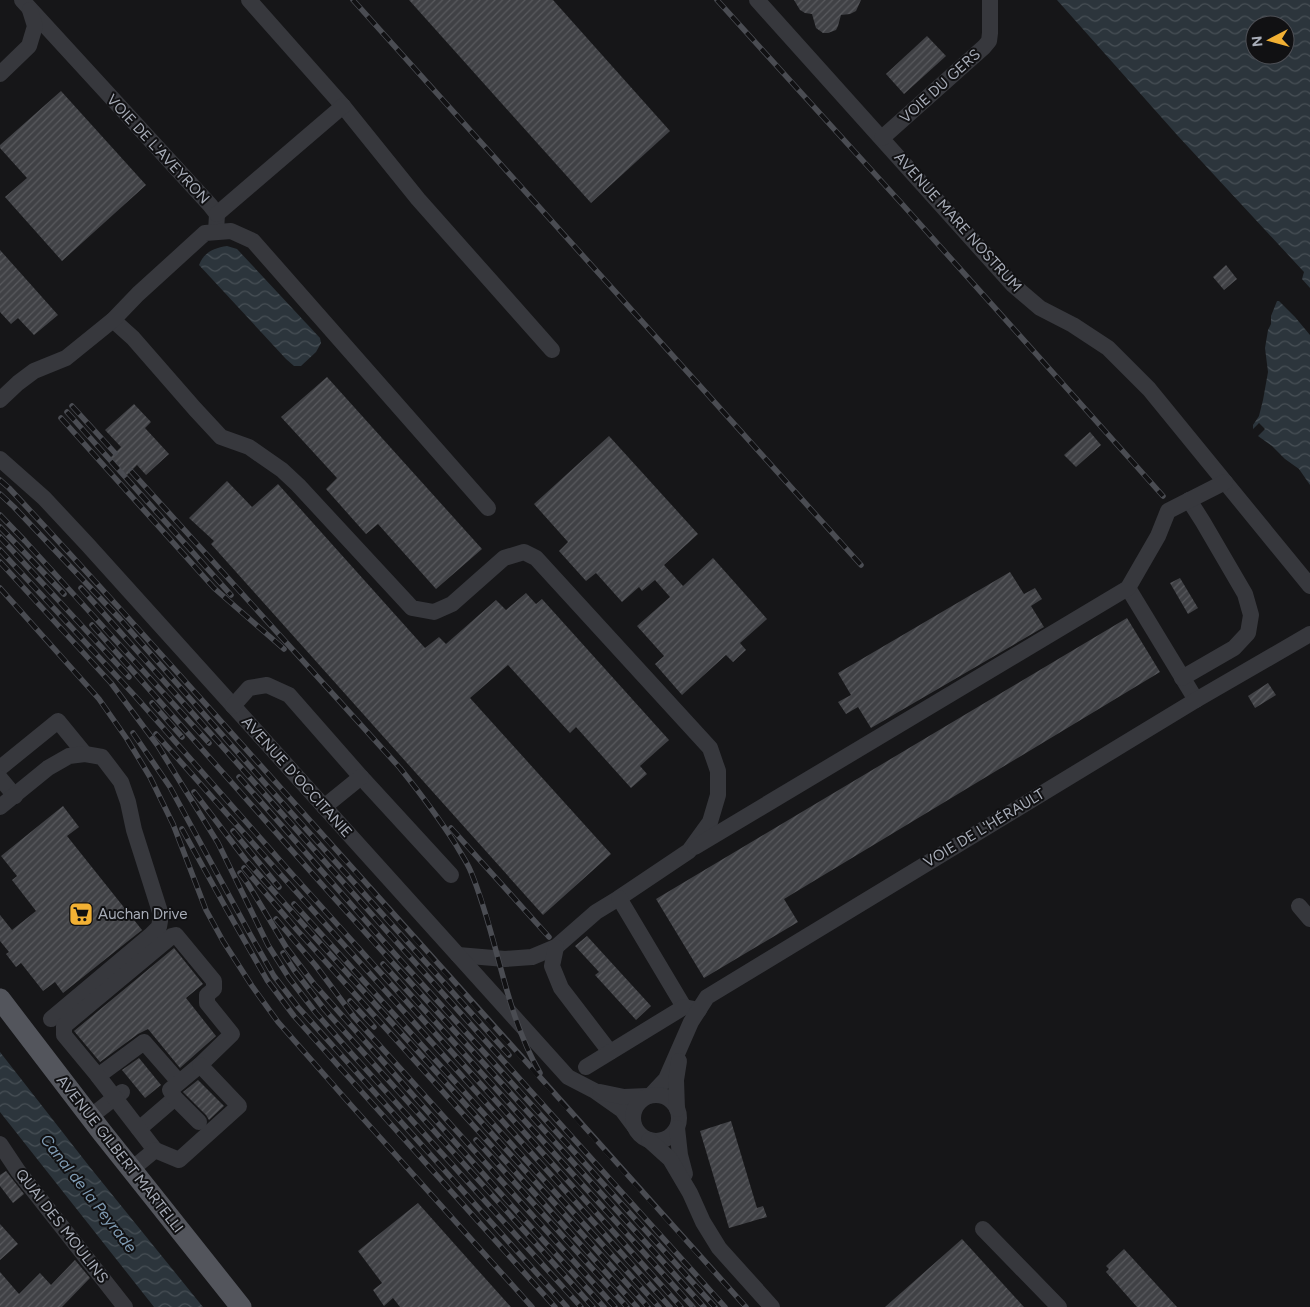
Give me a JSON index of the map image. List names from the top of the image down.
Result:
{
  "streets": {
    "main road": ["AVENUE GILBERT MARTELLI"],
    "street": [
      "VOIE DU GERS",
      "VOIE DE L'AVEYRON",
      "AVENUE MARE NOSTRUM",
      "AVENUE D'OCCITANIE",
      "VOIE DE L'HÉRAULT",
      "QUAI DES MOULINS"
    ]
  },
  "crossings": [
    ["VOIE DU GERS", "AVENUE MARE NOSTRUM"],
    ["AVENUE D'OCCITANIE", "VOIE DE L'HÉRAULT"]
  ],
  "water": ["Canal de la Peyrade"],
  "places": {
    "supermarket": ["Auchan Drive"]
  },
  "north": "left"
}
